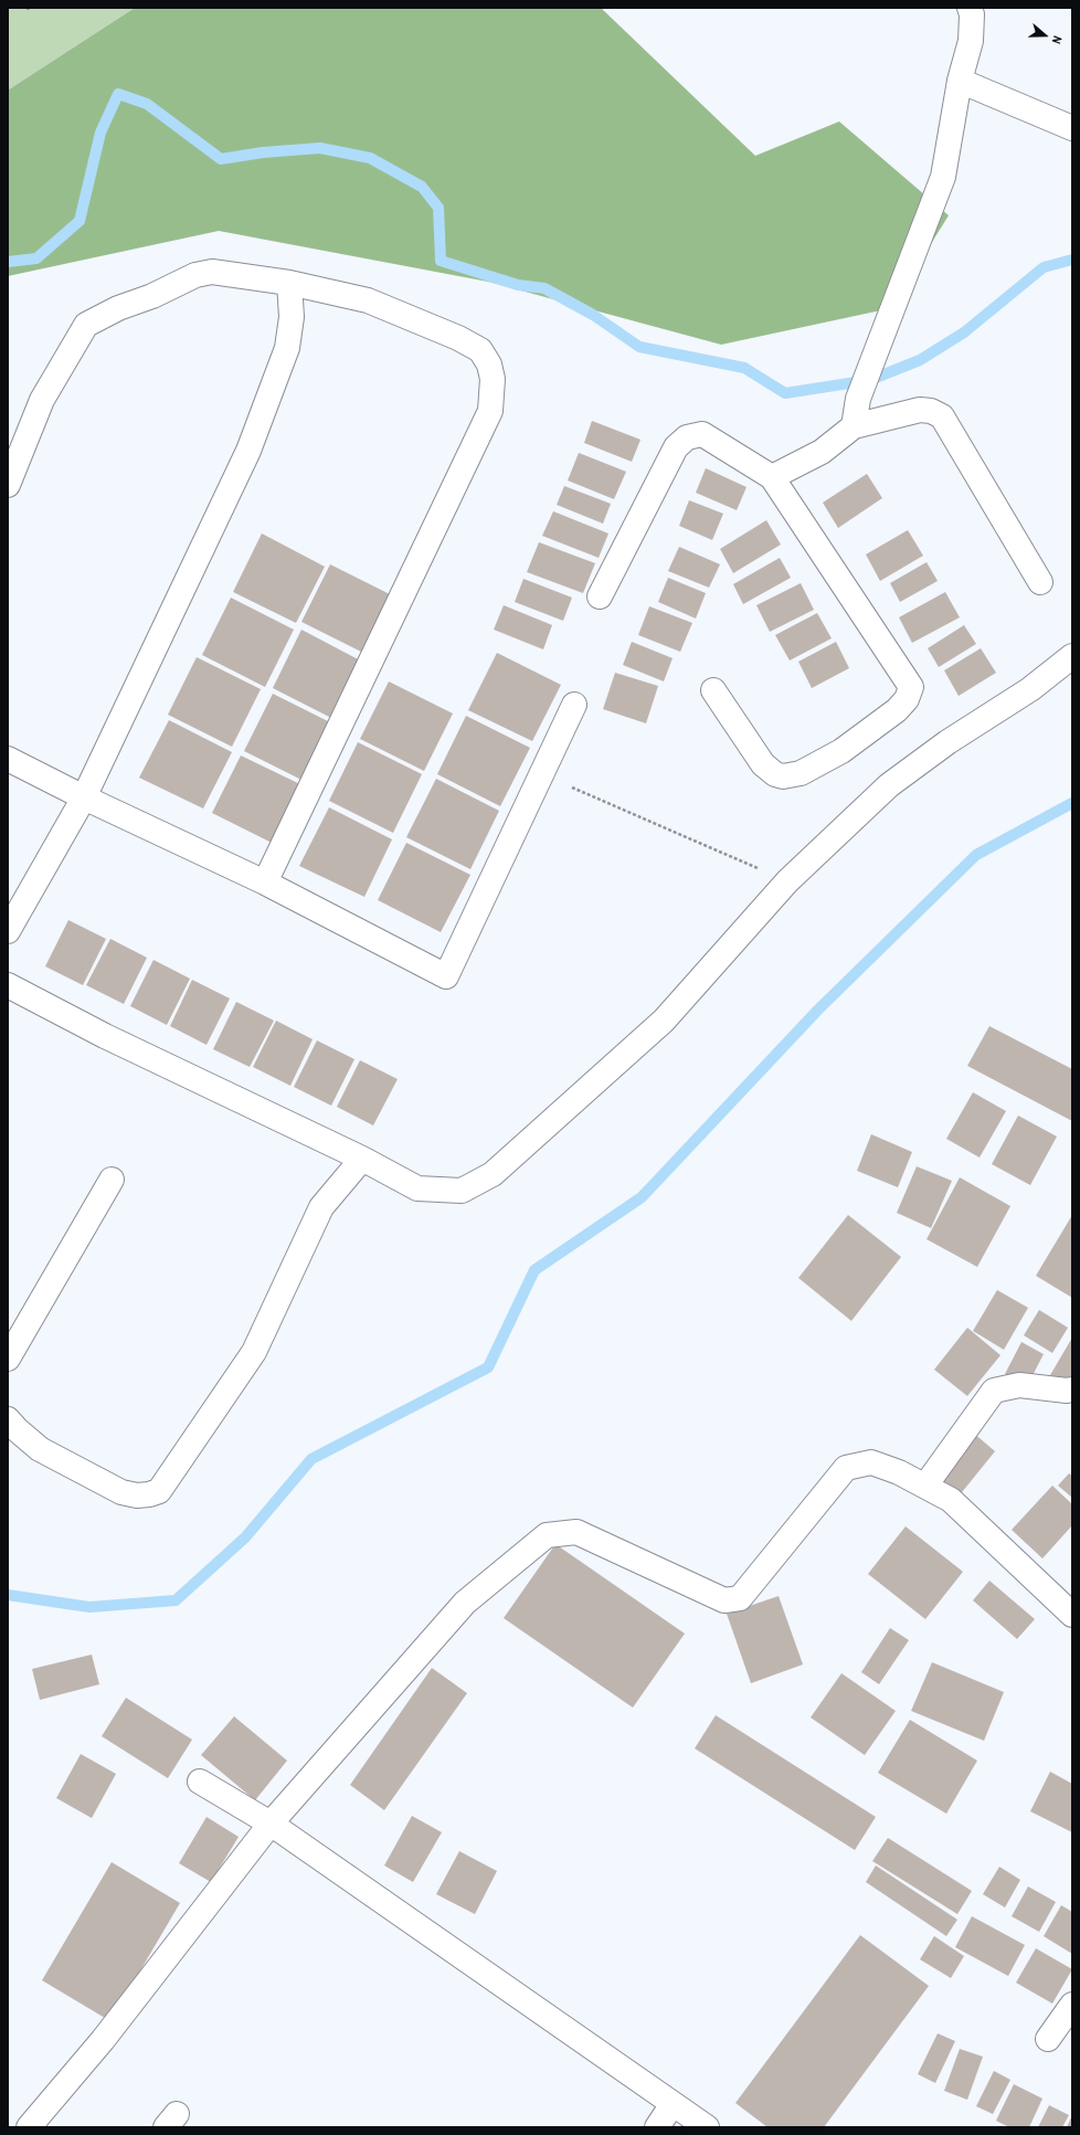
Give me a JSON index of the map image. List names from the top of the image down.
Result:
{
  "north": "right"
}
